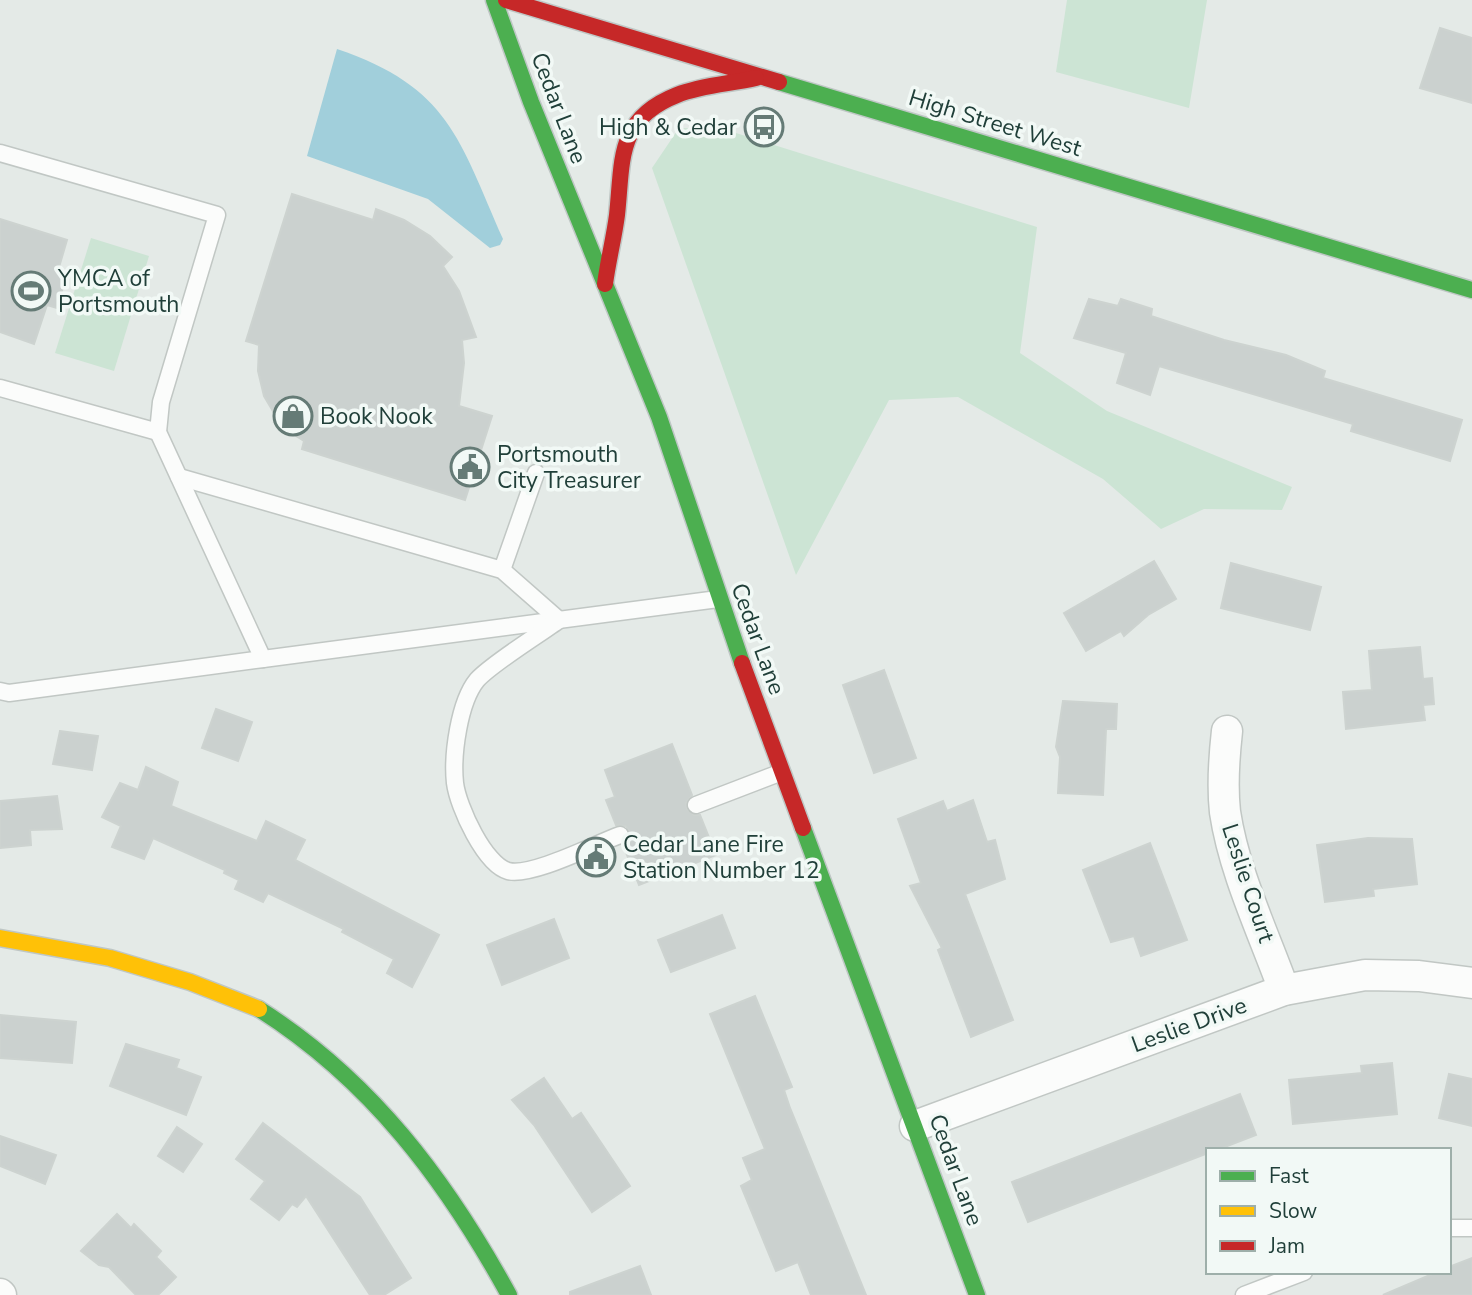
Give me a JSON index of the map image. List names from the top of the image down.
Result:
{
  "streets": {
    "main road": ["Cedar Lane", "High Street West"],
    "street": ["Leslie Court", "Leslie Drive"]
  },
  "crossings": [
    ["Cedar Lane", "Leslie Drive"],
    ["Leslie Court", "Leslie Drive"]
  ],
  "places": {
    "bus stop": ["High & Cedar"],
    "sports": ["YMCA of Portsmouth"],
    "shop": ["Book Nook"],
    "public building": ["Portsmouth City Treasurer", "Cedar Lane Fire Station Number 12"]
  },
  "legend": ["Fast", "Slow", "Jam"]
}
